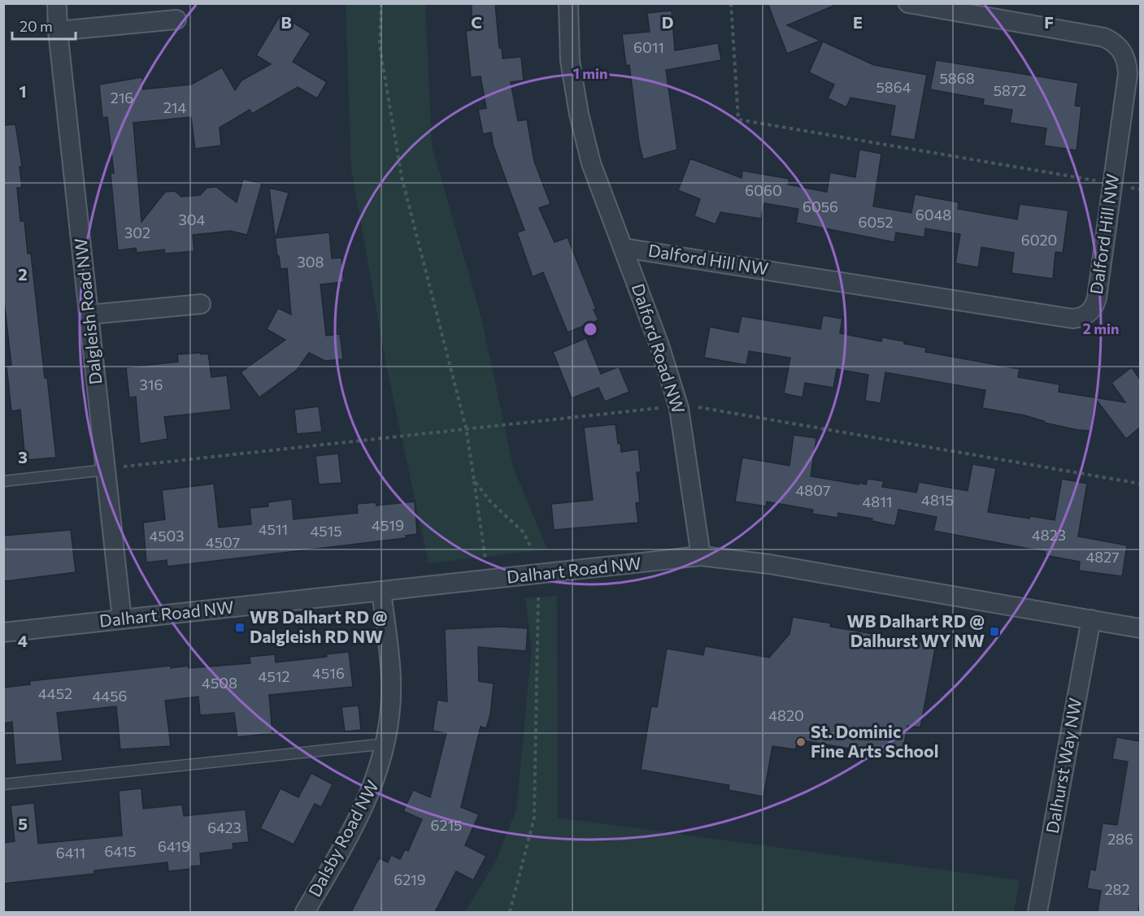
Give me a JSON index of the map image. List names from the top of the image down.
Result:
{
  "streets": {
    "street": [
      "Dalford Hill NW",
      "Dalgleish Road NW",
      "Dalford Road NW",
      "Dalhart Road NW",
      "Dalhurst Way NW",
      "Dalsby Road NW"
    ]
  },
  "crossings": [
    ["Dalford Hill NW", "Dalford Road NW"],
    ["Dalgleish Road NW", "Dalhart Road NW"],
    ["Dalford Road NW", "Dalhart Road NW"],
    ["Dalhart Road NW", "Dalhurst Way NW"],
    ["Dalhart Road NW", "Dalsby Road NW"]
  ],
  "places": {
    "transit": ["WB Dalhart RD @ Dalgleish RD NW", "WB Dalhart RD @ Dalhurst WY NW"],
    "other": ["St. Dominic Fine Arts School"]
  },
  "house_numbers": [
    "6011",
    "5868",
    "5864",
    "5872",
    "216",
    "214",
    "6060",
    "6056",
    "6048",
    "304",
    "6052",
    "302",
    "6020",
    "308",
    "316",
    "4807",
    "4815",
    "4811",
    "4519",
    "4511",
    "4515",
    "4823",
    "4503",
    "4507",
    "4827",
    "4516",
    "4512",
    "4508",
    "4452",
    "4456",
    "4820",
    "6215",
    "6423",
    "286",
    "6419",
    "6415",
    "6411",
    "6219",
    "282"
  ],
  "scale_bar": "20 m",
  "grid": {
    "columns": [
      "B",
      "C",
      "D",
      "E",
      "F"
    ],
    "rows": [
      "1",
      "2",
      "3",
      "4",
      "5"
    ]
  },
  "rings": ["1 min", "2 min"]
}
